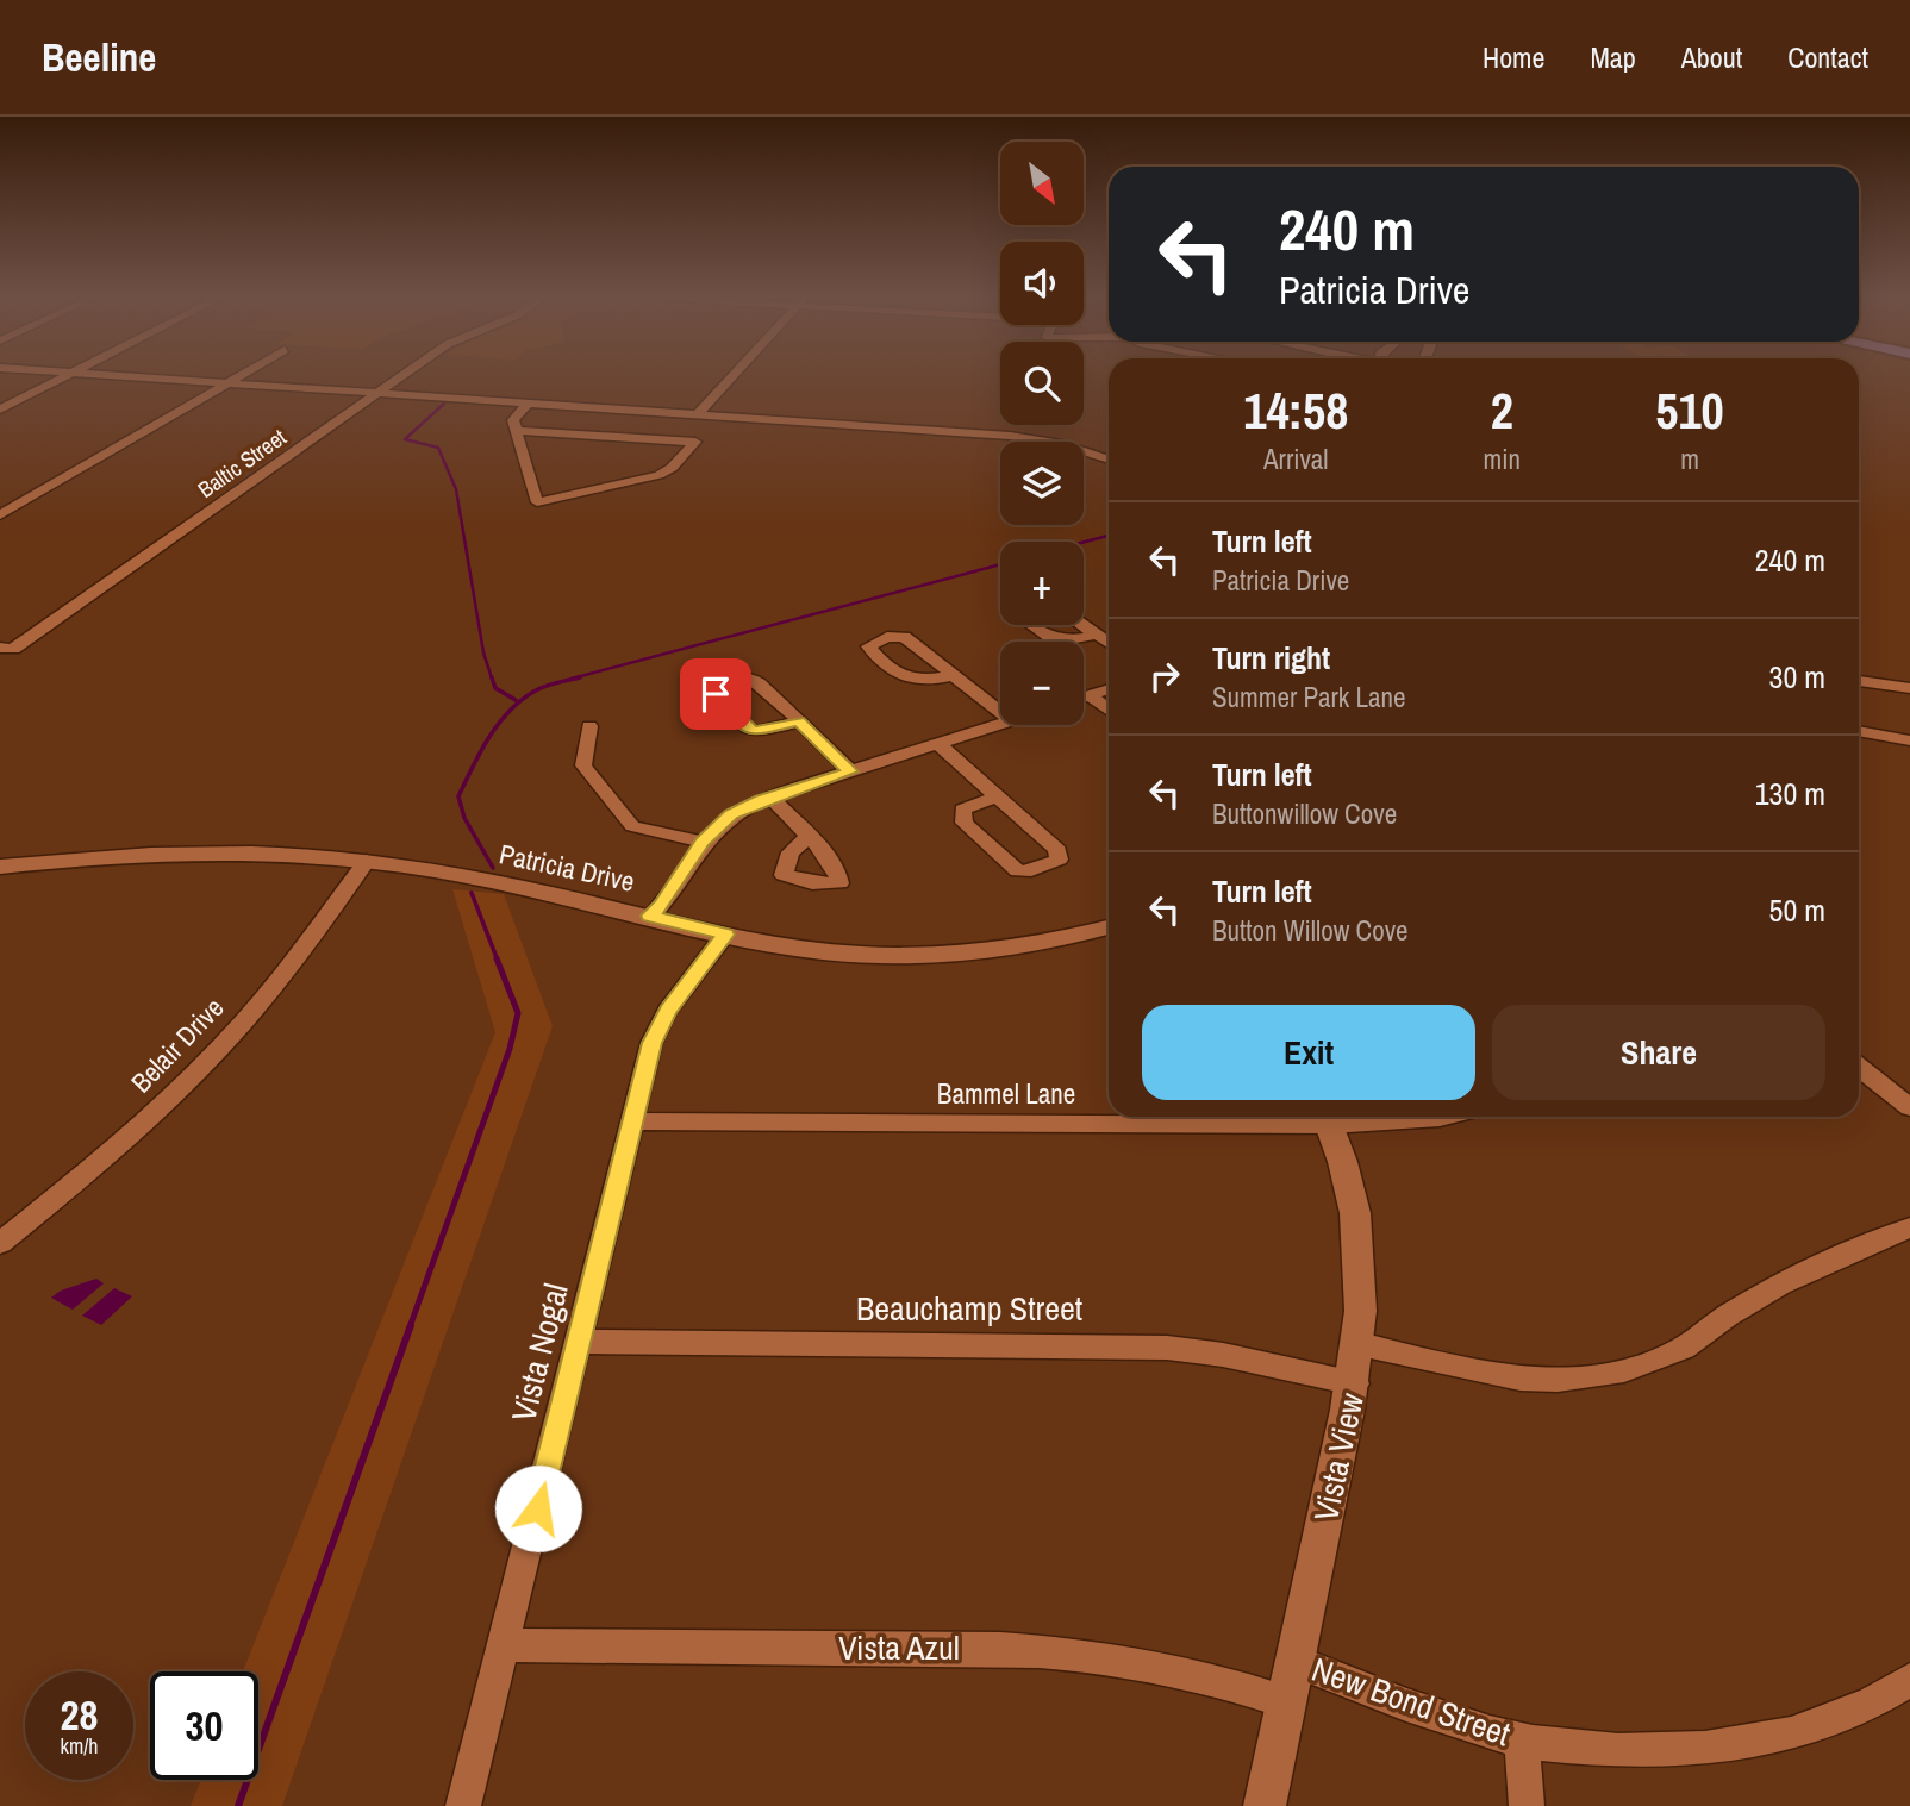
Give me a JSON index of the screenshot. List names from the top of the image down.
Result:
{
  "streets": {
    "street": [
      "Baltic Street",
      "Patricia Drive",
      "Belair Drive",
      "Bammel Lane",
      "Beauchamp Street",
      "Vista Nogal",
      "Vista View",
      "Vista Azul",
      "New Bond Street"
    ]
  },
  "crossings": [
    ["Patricia Drive", "Belair Drive"],
    ["Patricia Drive", "Vista Nogal"],
    ["Bammel Lane", "Vista Nogal"],
    ["Bammel Lane", "Vista View"],
    ["Beauchamp Street", "Vista Nogal"],
    ["Beauchamp Street", "Vista View"],
    ["Vista Nogal", "Vista Azul"],
    ["Vista View", "Vista Azul"],
    ["Vista View", "New Bond Street"]
  ],
  "north": "bottom right",
  "page": {
    "header": "Beeline",
    "nav": [
      "Home",
      "Map",
      "About",
      "Contact"
    ],
    "map_buttons": ["+", "−"],
    "turn": ["240 m", "Patricia Drive"],
    "eta": [
      "14:58",
      "Arrival",
      "2",
      "min",
      "510",
      "m"
    ],
    "list": [
      {
        "name": "Turn left",
        "note": "Patricia Drive",
        "value": "240 m"
      },
      {
        "name": "Turn right",
        "note": "Summer Park Lane",
        "value": "30 m"
      },
      {
        "name": "Turn left",
        "note": "Buttonwillow Cove",
        "value": "130 m"
      },
      {
        "name": "Turn left",
        "note": "Button Willow Cove",
        "value": "50 m"
      }
    ],
    "buttons": ["Exit", "Share"],
    "speed": "28 km/h",
    "limit": "30"
  }
}
